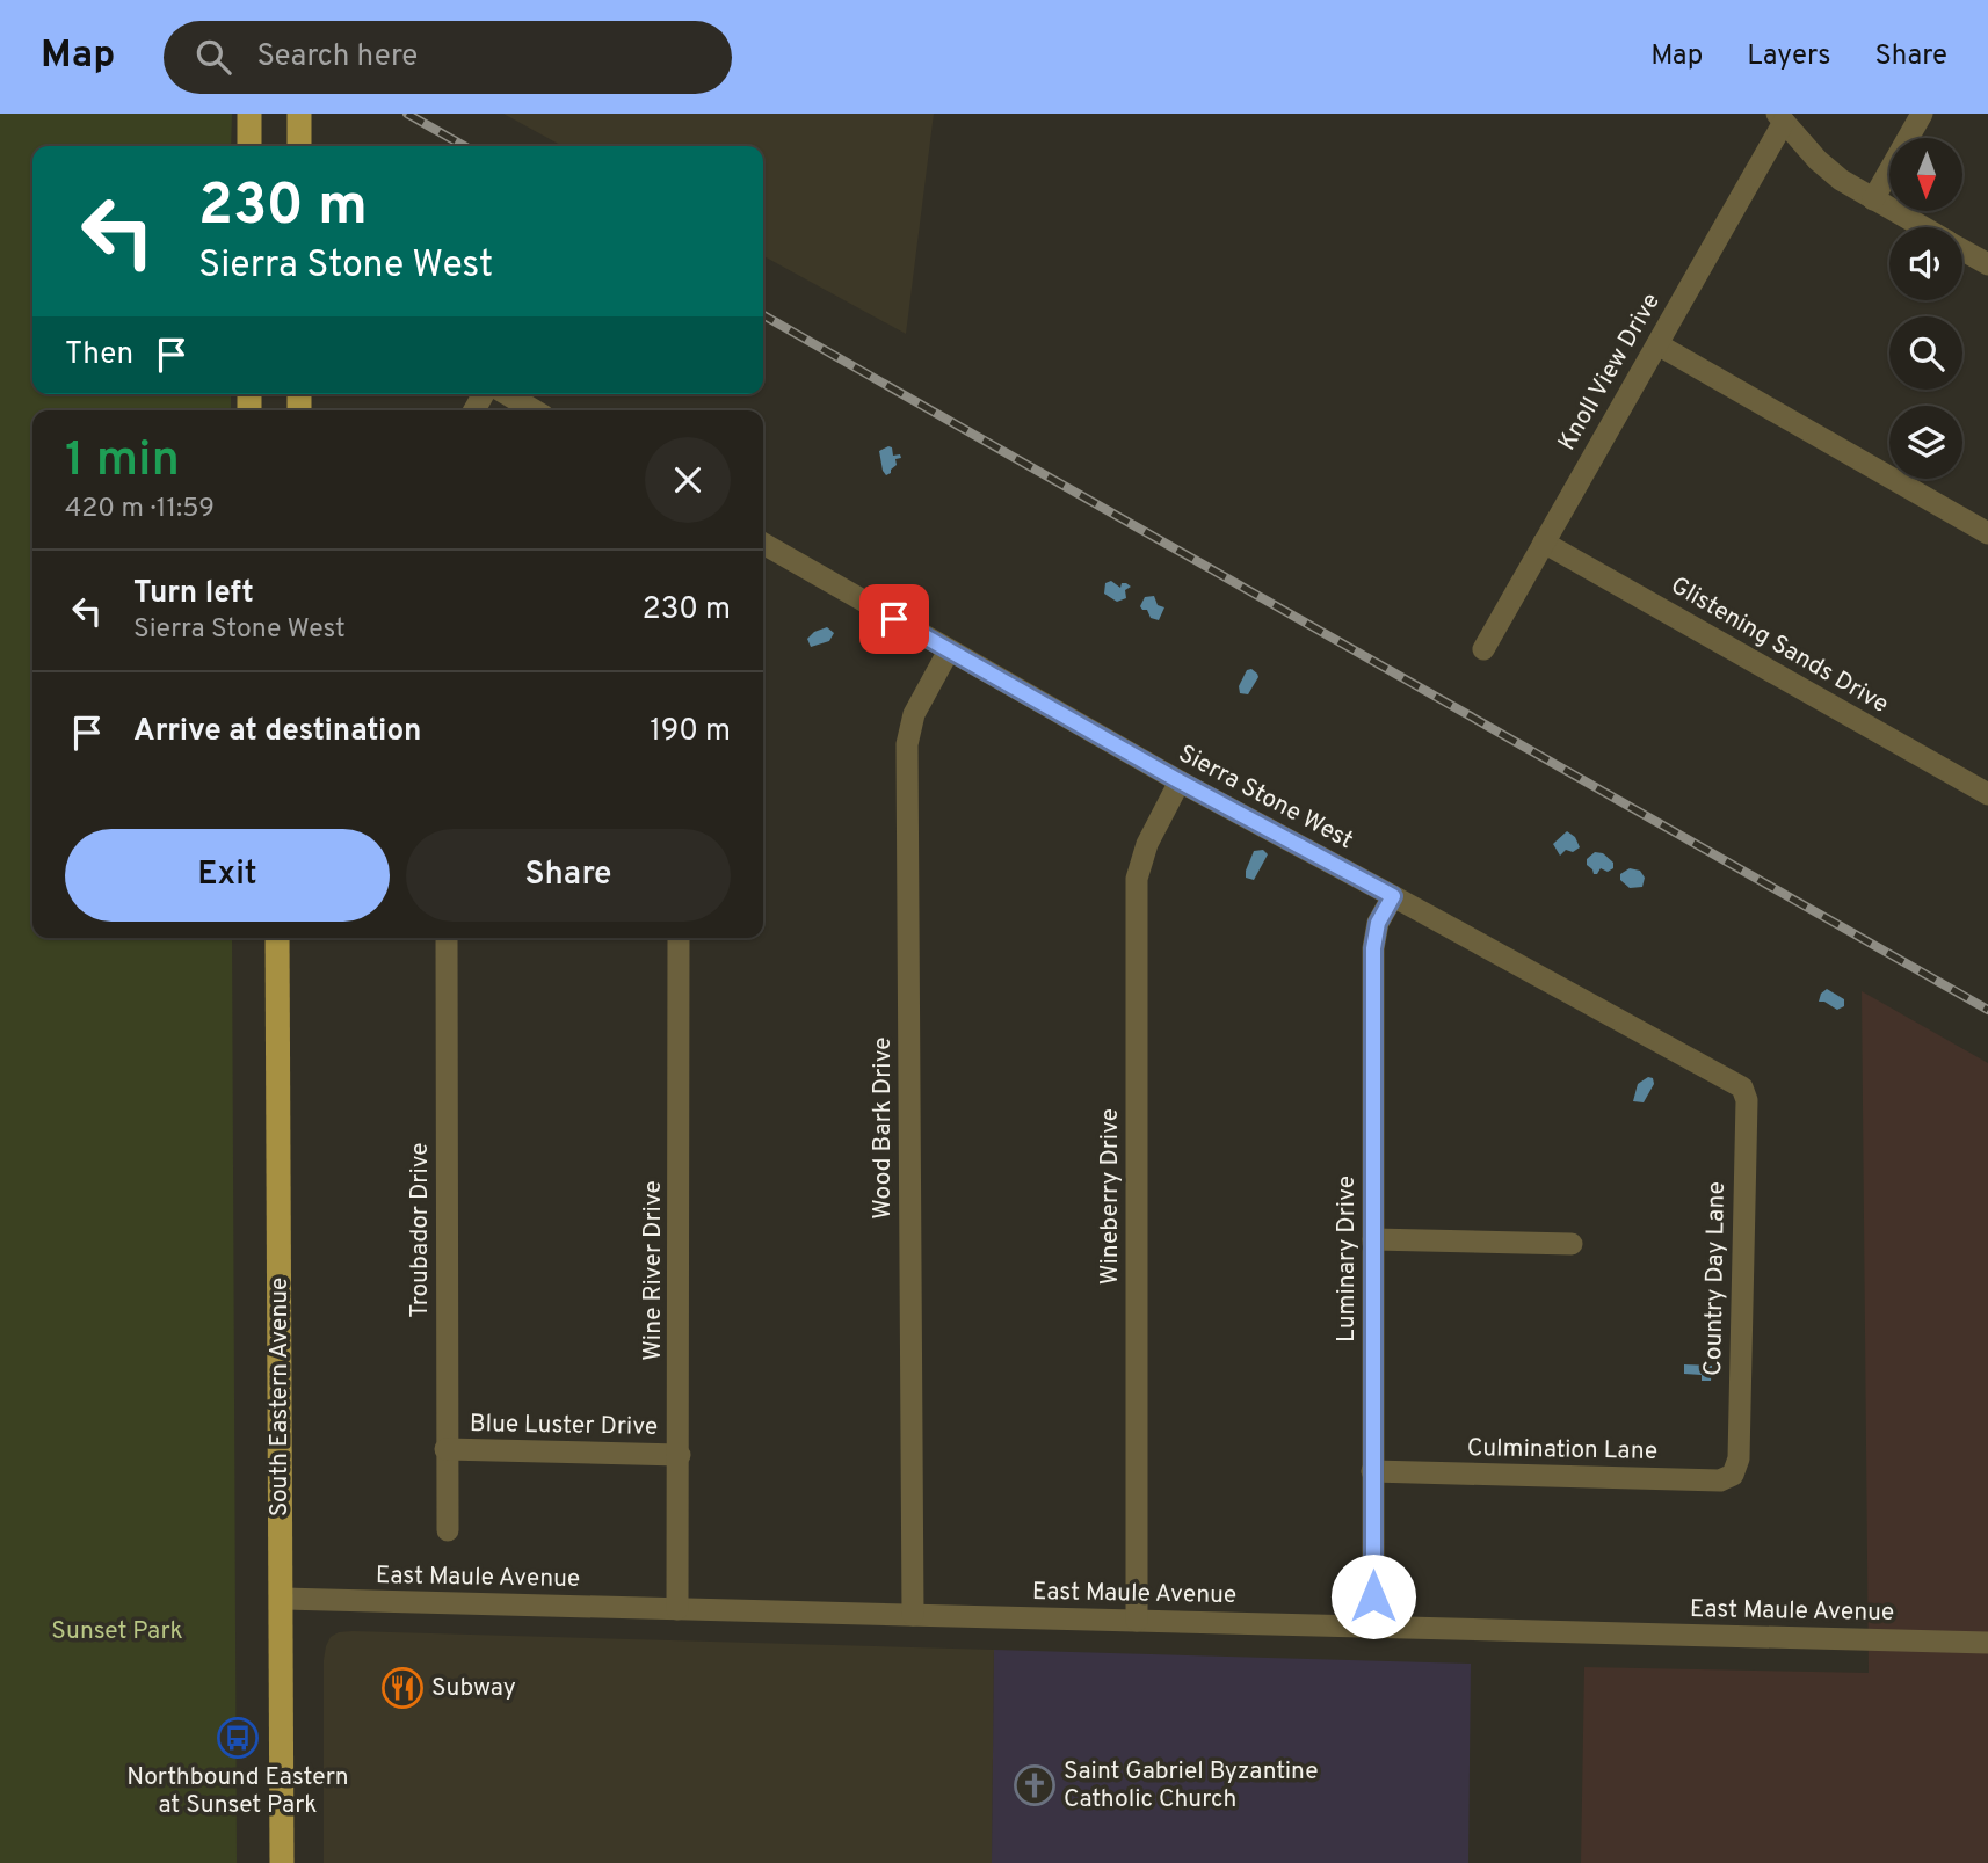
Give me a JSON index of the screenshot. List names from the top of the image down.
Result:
{
  "streets": {
    "main road": ["South Eastern Avenue"],
    "street": [
      "Knoll View Drive",
      "Glistening Sands Drive",
      "Sierra Stone West",
      "Wood Bark Drive",
      "Wineberry Drive",
      "Troubador Drive",
      "Luminary Drive",
      "Wine River Drive",
      "Country Day Lane",
      "Blue Luster Drive",
      "Culmination Lane",
      "East Maule Avenue"
    ]
  },
  "crossings": [
    ["Knoll View Drive", "Glistening Sands Drive"],
    ["Sierra Stone West", "Wood Bark Drive"],
    ["Sierra Stone West", "Wineberry Drive"],
    ["Sierra Stone West", "Luminary Drive"],
    ["Sierra Stone West", "Country Day Lane"],
    ["Wood Bark Drive", "East Maule Avenue"],
    ["Wineberry Drive", "East Maule Avenue"],
    ["Troubador Drive", "Blue Luster Drive"],
    ["Luminary Drive", "Culmination Lane"],
    ["Luminary Drive", "East Maule Avenue"],
    ["Wine River Drive", "Blue Luster Drive"],
    ["Wine River Drive", "East Maule Avenue"],
    ["Country Day Lane", "Culmination Lane"],
    ["South Eastern Avenue", "East Maule Avenue"]
  ],
  "parks": ["Sunset Park"],
  "places": {
    "restaurant": ["Subway"],
    "bus stop": ["Northbound Eastern at Sunset Park"],
    "church": ["Saint Gabriel Byzantine Catholic Church"]
  },
  "north": "bottom",
  "page": {
    "header": "Map",
    "search": "Search here",
    "nav": ["Map", "Layers", "Share"],
    "turn": ["230 m", "Sierra Stone West"],
    "then": "Then",
    "heading": ["1 min", "420 m · 11:59"],
    "list": [
      {
        "name": "Turn left",
        "note": "Sierra Stone West",
        "value": "230 m"
      },
      {
        "name": "Arrive at destination",
        "value": "190 m"
      }
    ],
    "buttons": ["Exit", "Share"]
  }
}
